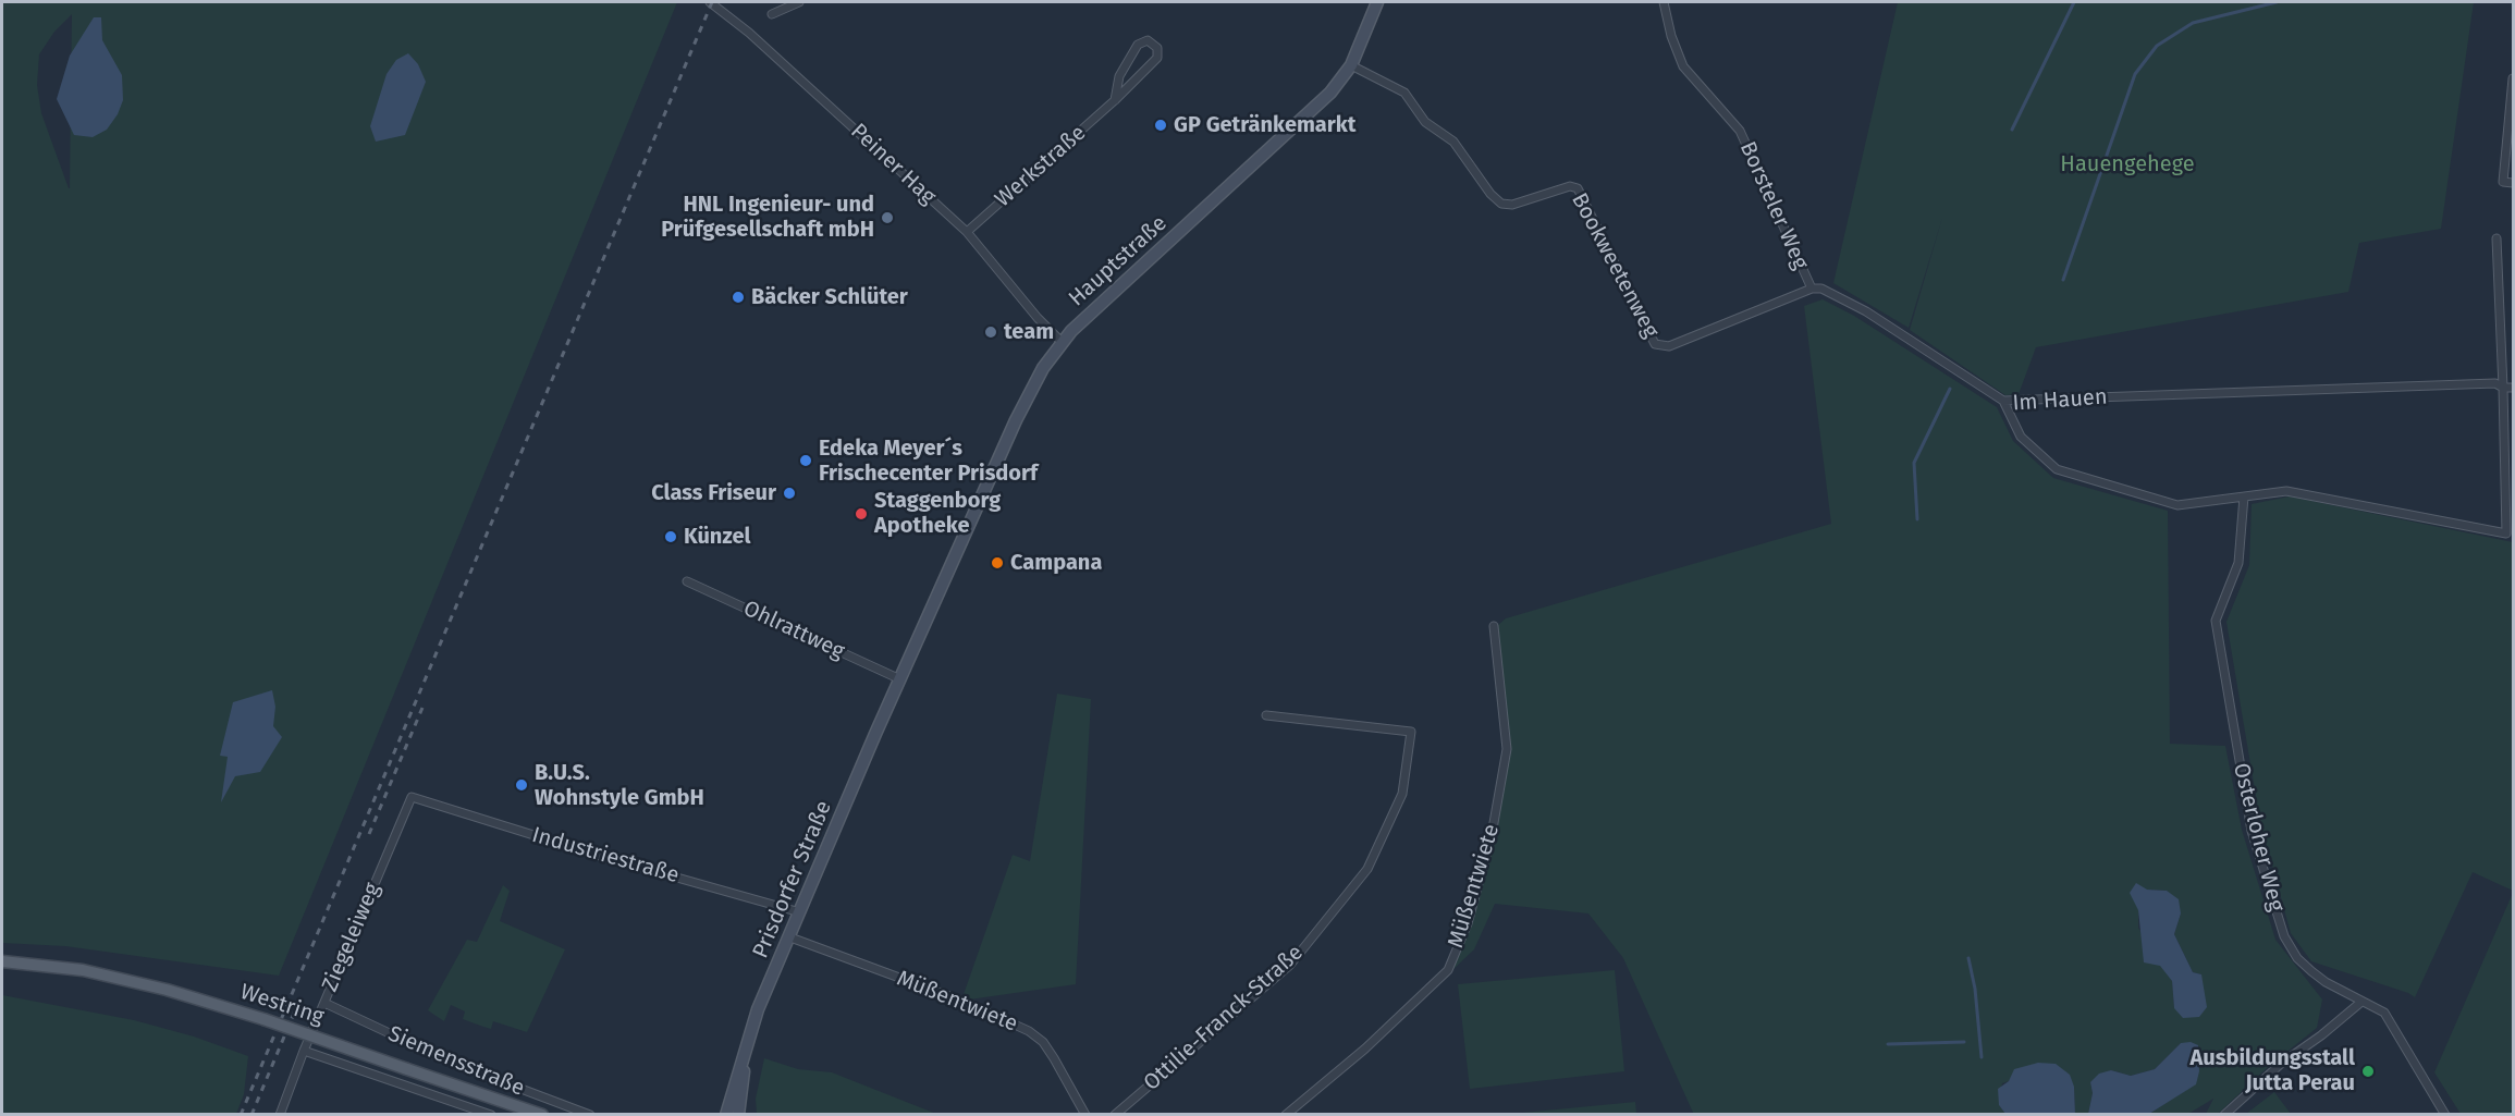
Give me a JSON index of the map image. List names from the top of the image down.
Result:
{
  "streets": {
    "main road": ["Hauptstraße", "Prisdorfer Straße", "Westring"],
    "street": [
      "Peiner Hag",
      "Werkstraße",
      "Borsteler Weg",
      "Bookweetenweg",
      "Im Hauen",
      "Ohlrattweg",
      "Osterloher Weg",
      "Industriestraße",
      "Müßentwiete",
      "Ziegeleiweg",
      "Ottilie-Franck-Straße",
      "Siemensstraße"
    ]
  },
  "crossings": [
    ["Peiner Hag", "Werkstraße"],
    ["Peiner Hag", "Hauptstraße"],
    ["Borsteler Weg", "Bookweetenweg"],
    ["Borsteler Weg", "Im Hauen"],
    ["Hauptstraße", "Bookweetenweg"],
    ["Hauptstraße", "Ohlrattweg"],
    ["Hauptstraße", "Prisdorfer Straße"],
    ["Im Hauen", "Osterloher Weg"],
    ["Industriestraße", "Prisdorfer Straße"],
    ["Industriestraße", "Ziegeleiweg"],
    ["Prisdorfer Straße", "Müßentwiete"],
    ["Ziegeleiweg", "Siemensstraße"]
  ],
  "parks": ["Hauengehege"],
  "places": [
    "GP Getränkemarkt",
    "HNL Ingenieur- und Prüfgesellschaft mbH",
    "Bäcker Schlüter",
    "team",
    "Edeka Meyer´s Frischecenter Prisdorf",
    "Class Friseur",
    "Staggenborg Apotheke",
    "Künzel",
    "Campana",
    "B.U.S. Wohnstyle GmbH",
    "Ausbildungsstall Jutta Perau"
  ]
}
